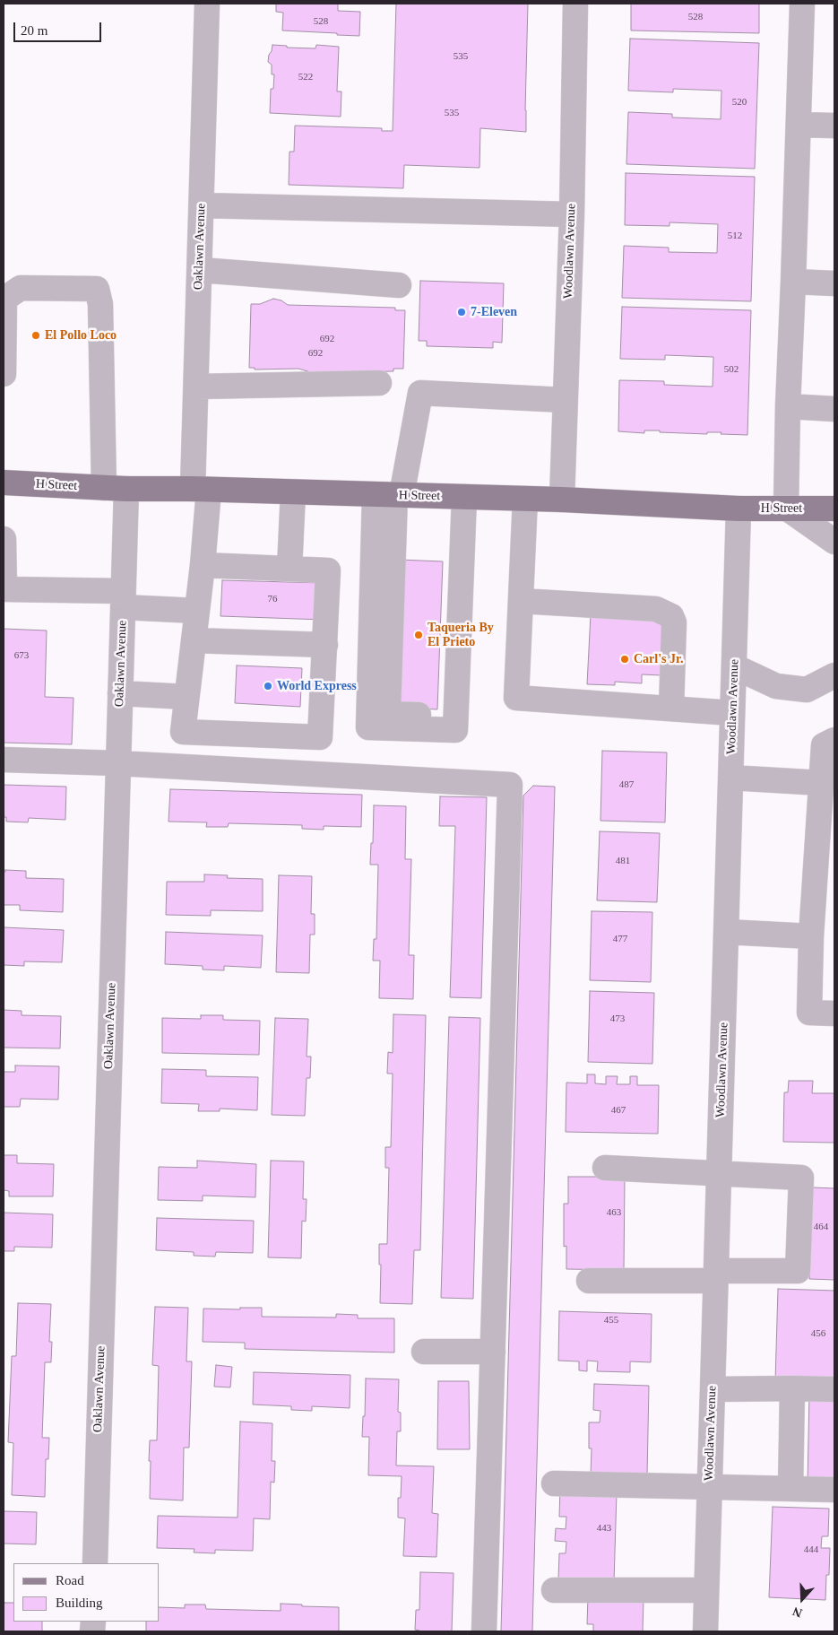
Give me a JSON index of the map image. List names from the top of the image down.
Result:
{
  "streets": {
    "main road": ["H Street"],
    "street": ["Oaklawn Avenue", "Woodlawn Avenue"]
  },
  "crossings": [
    ["Oaklawn Avenue", "H Street"],
    ["Woodlawn Avenue", "H Street"]
  ],
  "places": [
    "7-Eleven",
    "El Pollo Loco",
    "Taqueria By El Prieto",
    "Carl's Jr.",
    "World Express"
  ],
  "house_numbers": [
    "528",
    "528",
    "535",
    "522",
    "520",
    "535",
    "512",
    "692",
    "692",
    "502",
    "76",
    "673",
    "487",
    "481",
    "477",
    "473",
    "467",
    "463",
    "464",
    "455",
    "456",
    "443",
    "444"
  ],
  "legend": ["Road", "Building"],
  "scale_bar": "20 m",
  "north": "bottom"
}
